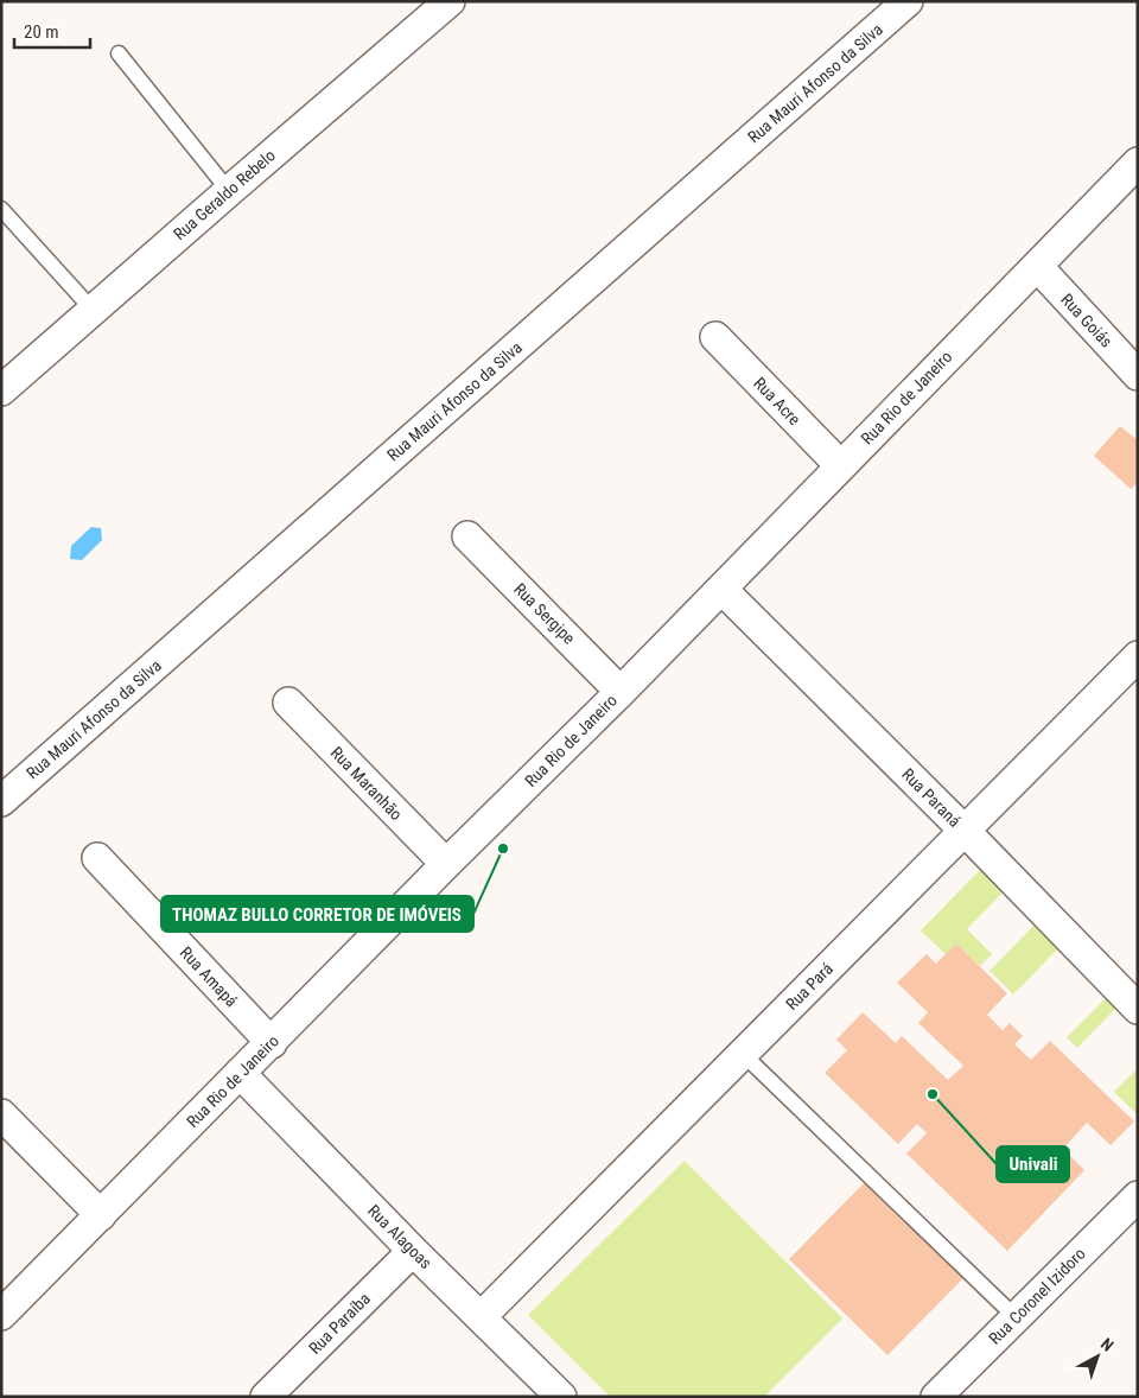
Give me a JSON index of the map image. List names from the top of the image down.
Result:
{
  "streets": {
    "street": [
      "Rua Mauri Afonso da Silva",
      "Rua Geraldo Rebelo",
      "Rua Goiás",
      "Rua Rio de Janeiro",
      "Rua Acre",
      "Rua Sergipe",
      "Rua Maranhão",
      "Rua Paraná",
      "Rua Amapá",
      "Rua Pará",
      "Rua Alagoas",
      "Rua Coronel Izidoro",
      "Rua Paraíba"
    ]
  },
  "crossings": [
    ["Rua Goiás", "Rua Rio de Janeiro"],
    ["Rua Rio de Janeiro", "Rua Acre"],
    ["Rua Rio de Janeiro", "Rua Sergipe"],
    ["Rua Rio de Janeiro", "Rua Maranhão"],
    ["Rua Rio de Janeiro", "Rua Paraná"],
    ["Rua Rio de Janeiro", "Rua Amapá"],
    ["Rua Rio de Janeiro", "Rua Alagoas"],
    ["Rua Paraná", "Rua Pará"],
    ["Rua Pará", "Rua Alagoas"],
    ["Rua Alagoas", "Rua Paraíba"]
  ],
  "places": ["THOMAZ BULLO CORRETOR DE IMÓVEIS", "Univali"],
  "scale_bar": "20 m",
  "north": "top right"
}
